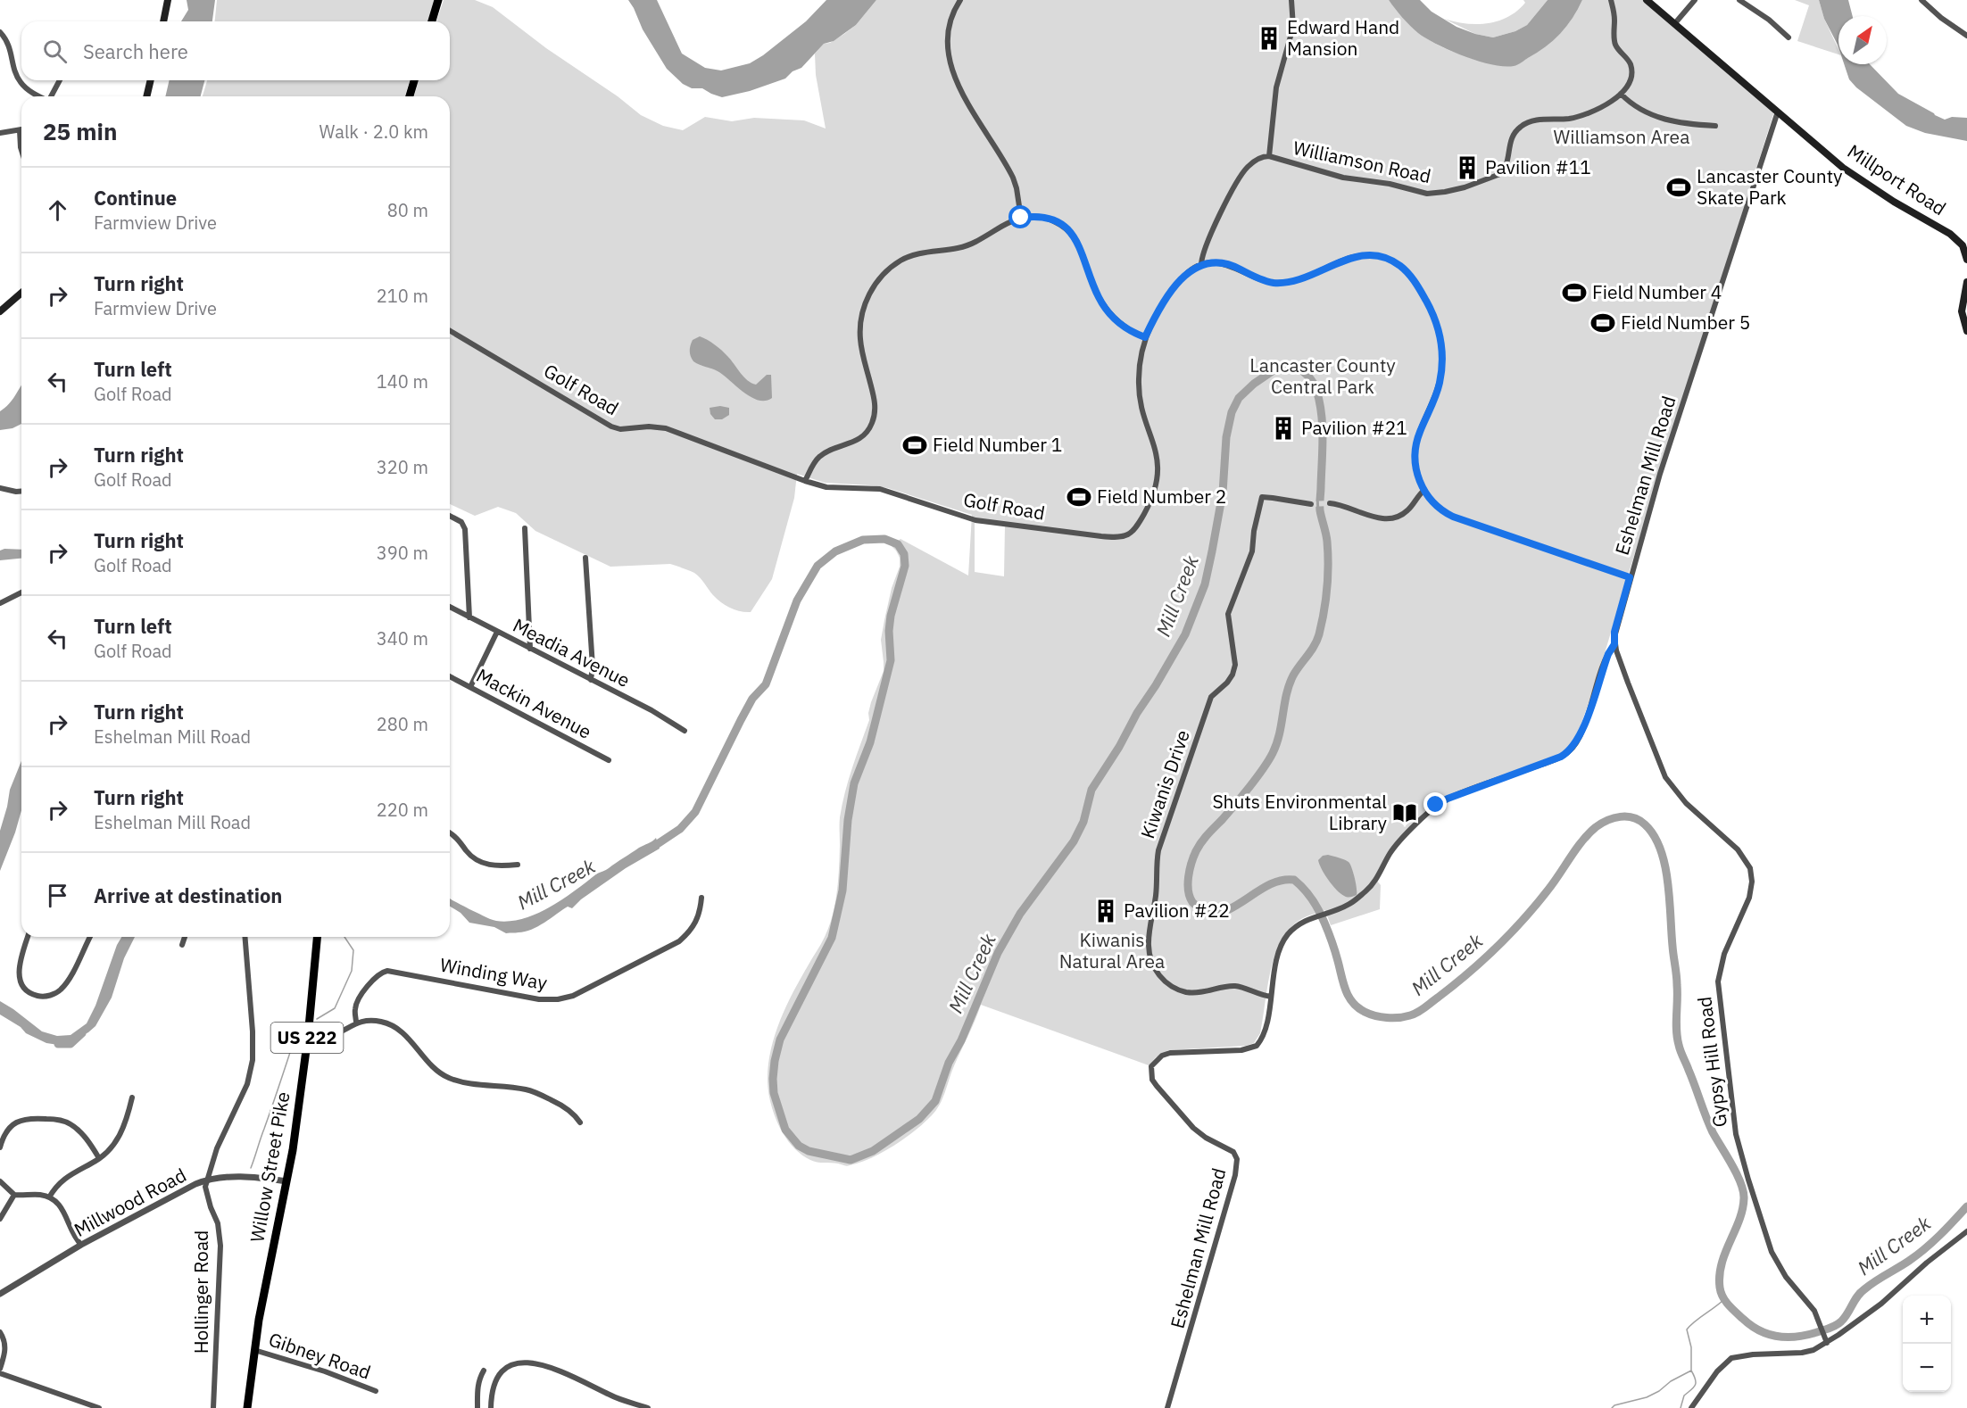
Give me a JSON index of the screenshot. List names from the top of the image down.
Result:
{
  "streets": {
    "highway": ["US 222", "Willow Street Pike"],
    "main road": ["Millport Road"],
    "street": [
      "Williamson Road",
      "Golf Road",
      "Eshelman Mill Road",
      "Meadia Avenue",
      "Mackin Avenue",
      "Kiwanis Drive",
      "Winding Way",
      "Gypsy Hill Road",
      "Millwood Road",
      "Hollinger Road",
      "Gibney Road"
    ]
  },
  "crossings": [
    ["Millport Road", "Eshelman Mill Road"],
    ["Eshelman Mill Road", "Kiwanis Drive"],
    ["Eshelman Mill Road", "Gypsy Hill Road"],
    ["Willow Street Pike", "Millwood Road"],
    ["Willow Street Pike", "Gibney Road"],
    ["Millwood Road", "Hollinger Road"]
  ],
  "water": ["Mill Creek"],
  "parks": ["Williamson Area", "Lancaster County Central Park", "Kiwanis Natural Area"],
  "places": {
    "building": [
      "Edward Hand Mansion",
      "Pavilion #11",
      "Pavilion #21",
      "Pavilion #22"
    ],
    "sports": [
      "Lancaster County Skate Park",
      "Field Number 4",
      "Field Number 5",
      "Field Number 1",
      "Field Number 2"
    ],
    "library": ["Shuts Environmental Library"]
  },
  "north": "top right",
  "page": {
    "search": "Search here",
    "heading": ["25 min", "Walk · 2.0 km"],
    "list": [
      ["Continue", "Farmview Drive", "80 m"],
      ["Turn right", "Farmview Drive", "210 m"],
      ["Turn left", "Golf Road", "140 m"],
      ["Turn right", "Golf Road", "320 m"],
      ["Turn right", "Golf Road", "390 m"],
      ["Turn left", "Golf Road", "340 m"],
      ["Turn right", "Eshelman Mill Road", "280 m"],
      ["Turn right", "Eshelman Mill Road", "220 m"],
      "Arrive at destination"
    ],
    "map_buttons": ["+", "−"]
  }
}
